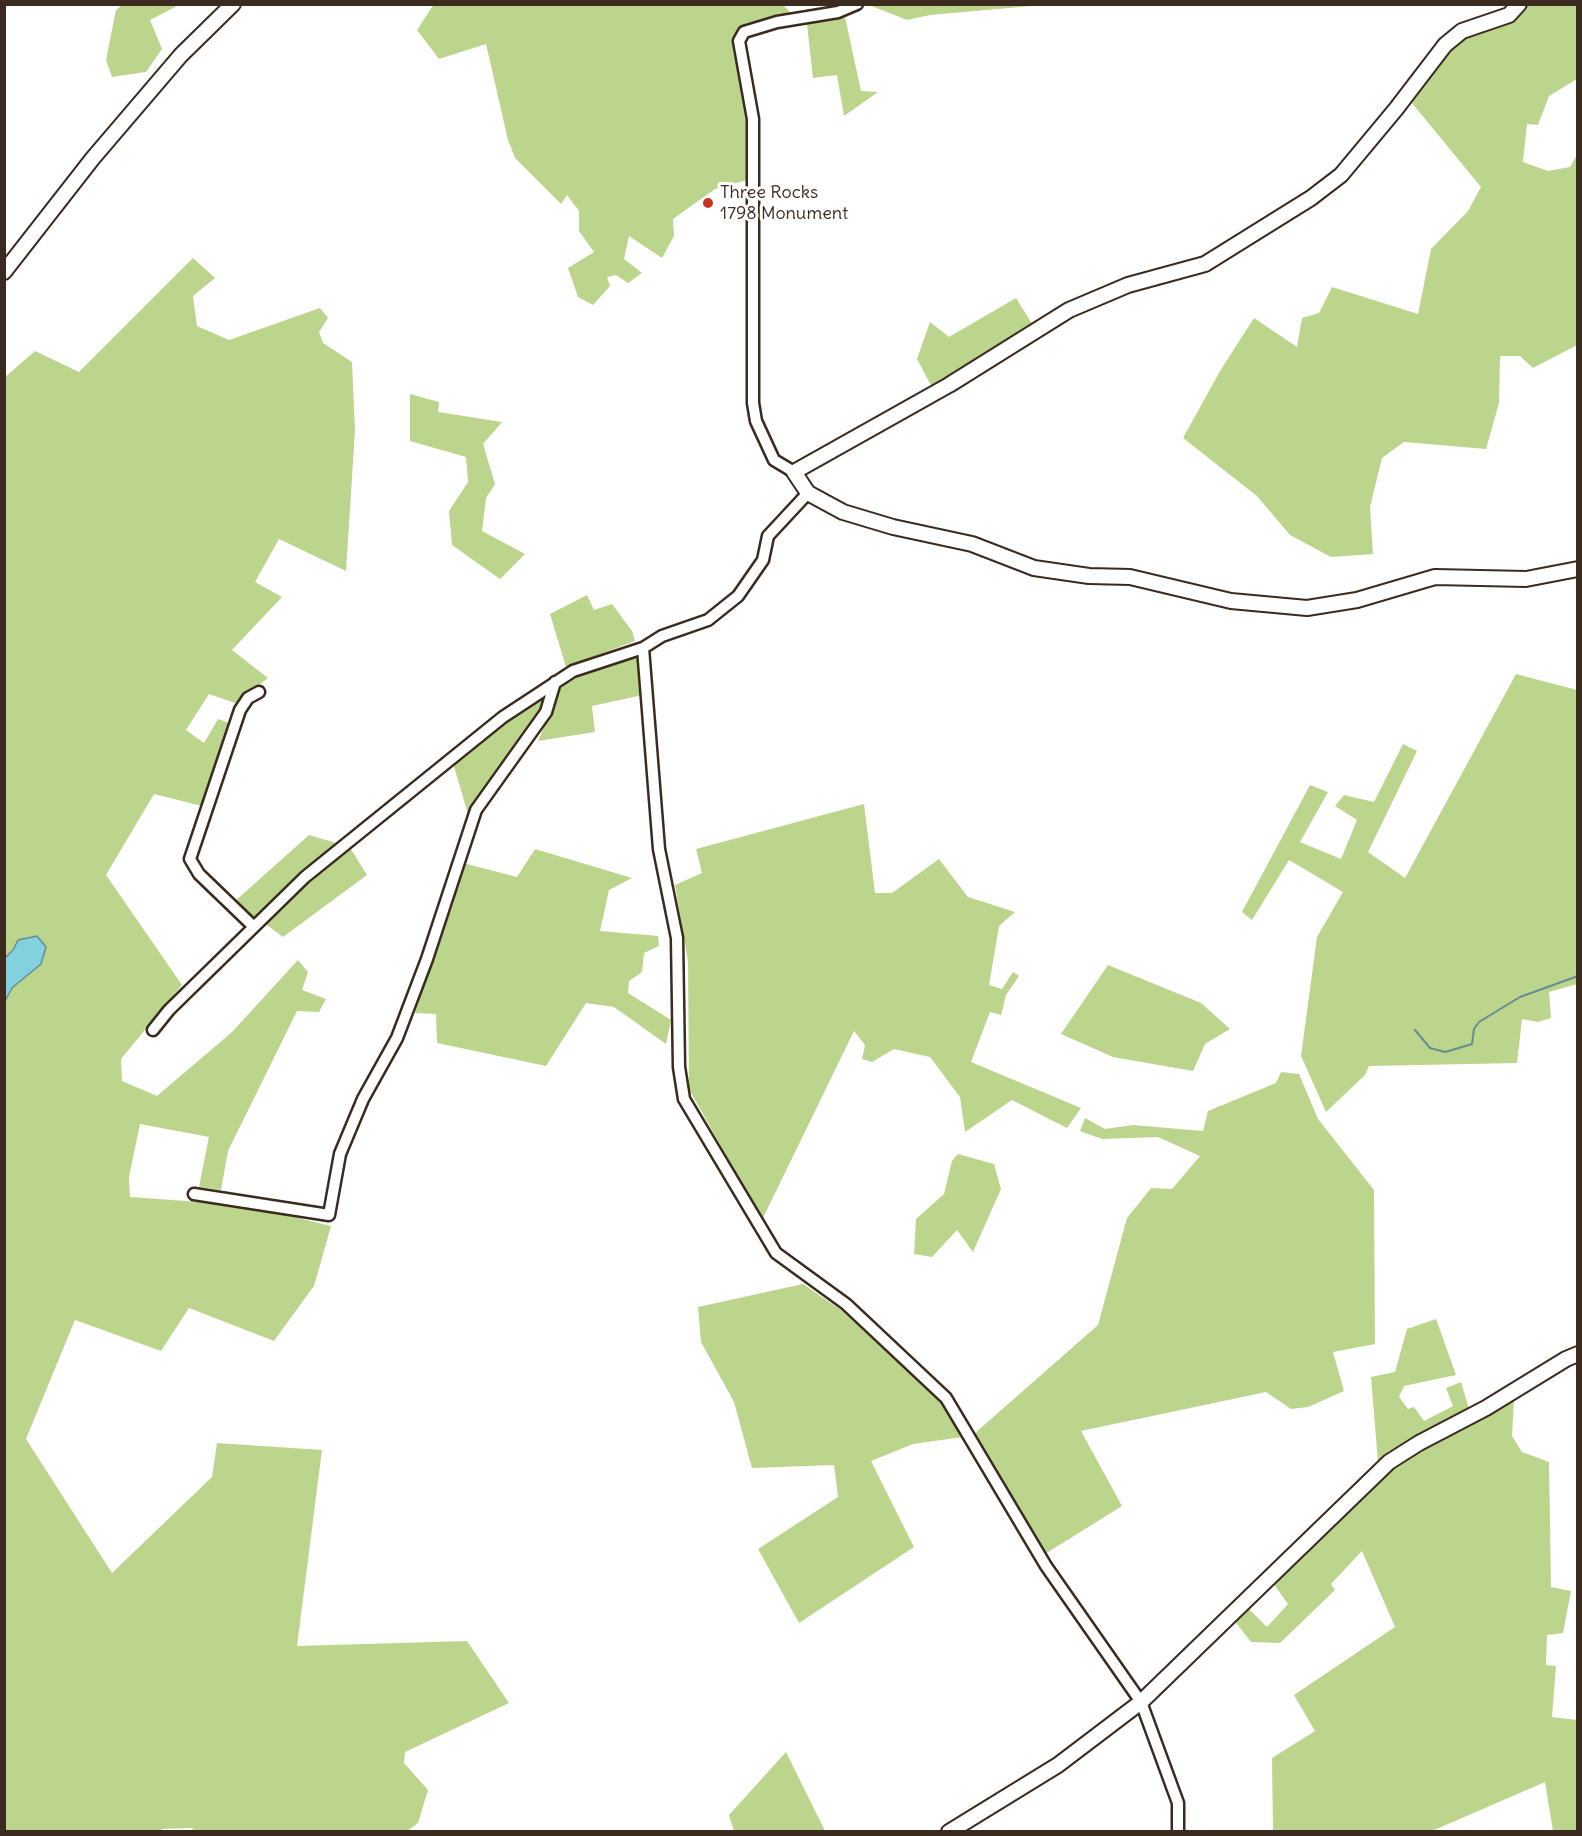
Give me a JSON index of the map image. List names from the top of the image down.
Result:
{
  "places": ["Three Rocks 1798 Monument"]
}
